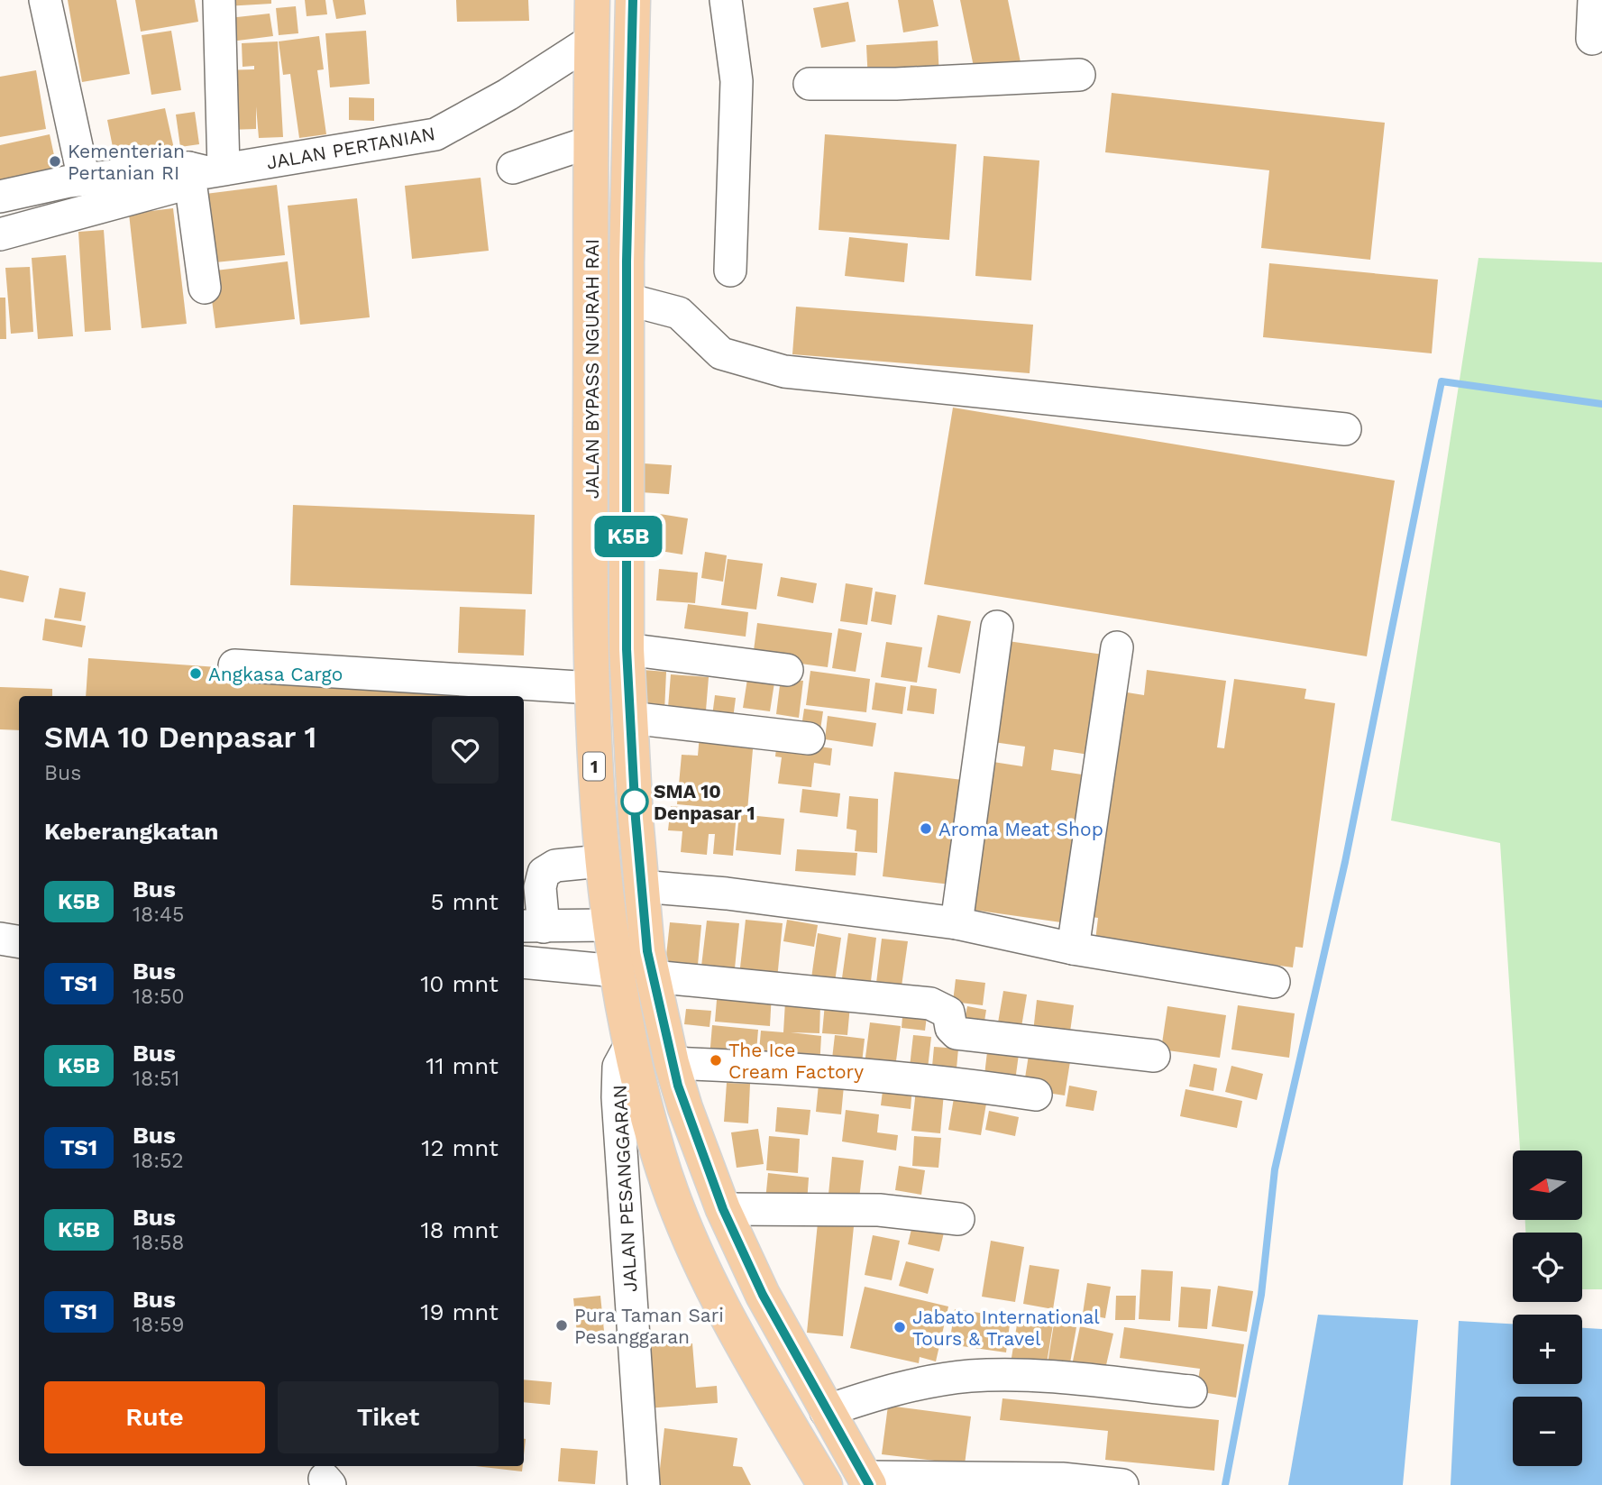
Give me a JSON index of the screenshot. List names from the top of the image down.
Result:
{
  "streets": {
    "highway": ["JALAN BYPASS NGURAH RAI", "1"],
    "street": ["JALAN PERTANIAN", "JALAN PESANGGARAN"]
  },
  "crossings": [
    ["JALAN PERTANIAN", "JALAN BYPASS NGURAH RAI"],
    ["JALAN BYPASS NGURAH RAI", "JALAN PESANGGARAN"]
  ],
  "places": [
    "Kementerian Pertanian RI",
    "Angkasa Cargo",
    "SMA 10 Denpasar 1",
    "Aroma Meat Shop",
    "The Ice Cream Factory",
    "Pura Taman Sari Pesanggaran",
    "Jabato International Tours & Travel"
  ],
  "lines": ["bus line K5B"],
  "north": "left",
  "page": {
    "on_map": "K5B",
    "heading": [
      ["SMA 10 Denpasar 1", "Bus"],
      "Keberangkatan"
    ],
    "list": [
      {
        "mark": "K5B",
        "name": "Bus",
        "note": "18:45",
        "value": "5 mnt"
      },
      {
        "mark": "TS1",
        "name": "Bus",
        "note": "18:50",
        "value": "10 mnt"
      },
      {
        "mark": "K5B",
        "name": "Bus",
        "note": "18:51",
        "value": "11 mnt"
      },
      {
        "mark": "TS1",
        "name": "Bus",
        "note": "18:52",
        "value": "12 mnt"
      },
      {
        "mark": "K5B",
        "name": "Bus",
        "note": "18:58",
        "value": "18 mnt"
      },
      {
        "mark": "TS1",
        "name": "Bus",
        "note": "18:59",
        "value": "19 mnt"
      }
    ],
    "map_buttons": ["+", "−"],
    "buttons": ["Rute", "Tiket"]
  }
}
